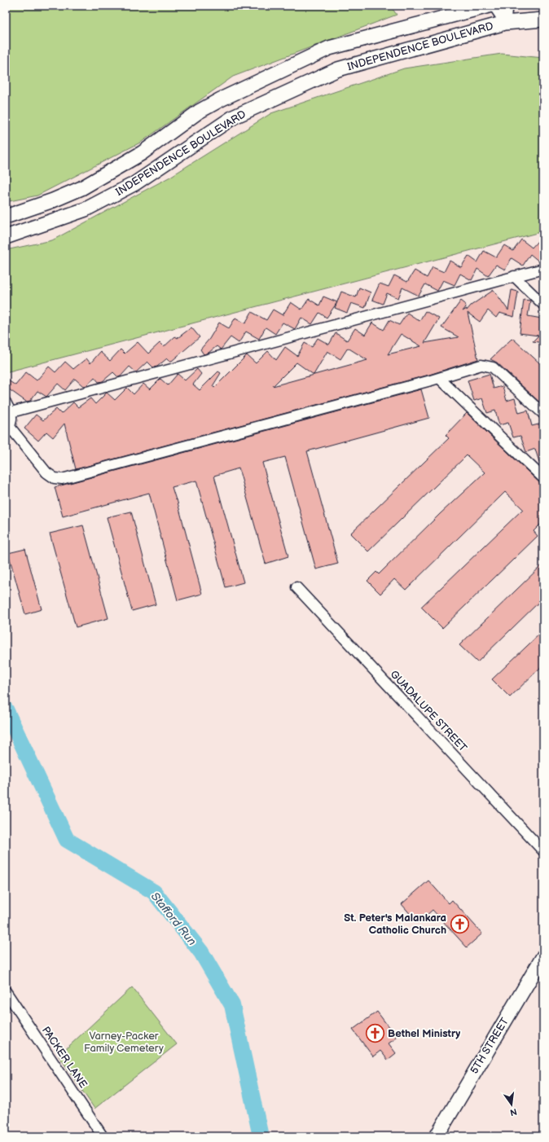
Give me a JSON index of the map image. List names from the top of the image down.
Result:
{
  "streets": {
    "main road": ["INDEPENDENCE BOULEVARD", "5TH STREET"],
    "street": ["GUADALUPE STREET", "PACKER LANE"]
  },
  "water": ["Stafford Run"],
  "parks": ["Varney-Packer Family Cemetery"],
  "places": {
    "church": ["St. Peter's Malankara Catholic Church", "Bethel Ministry"]
  },
  "north": "bottom"
}
